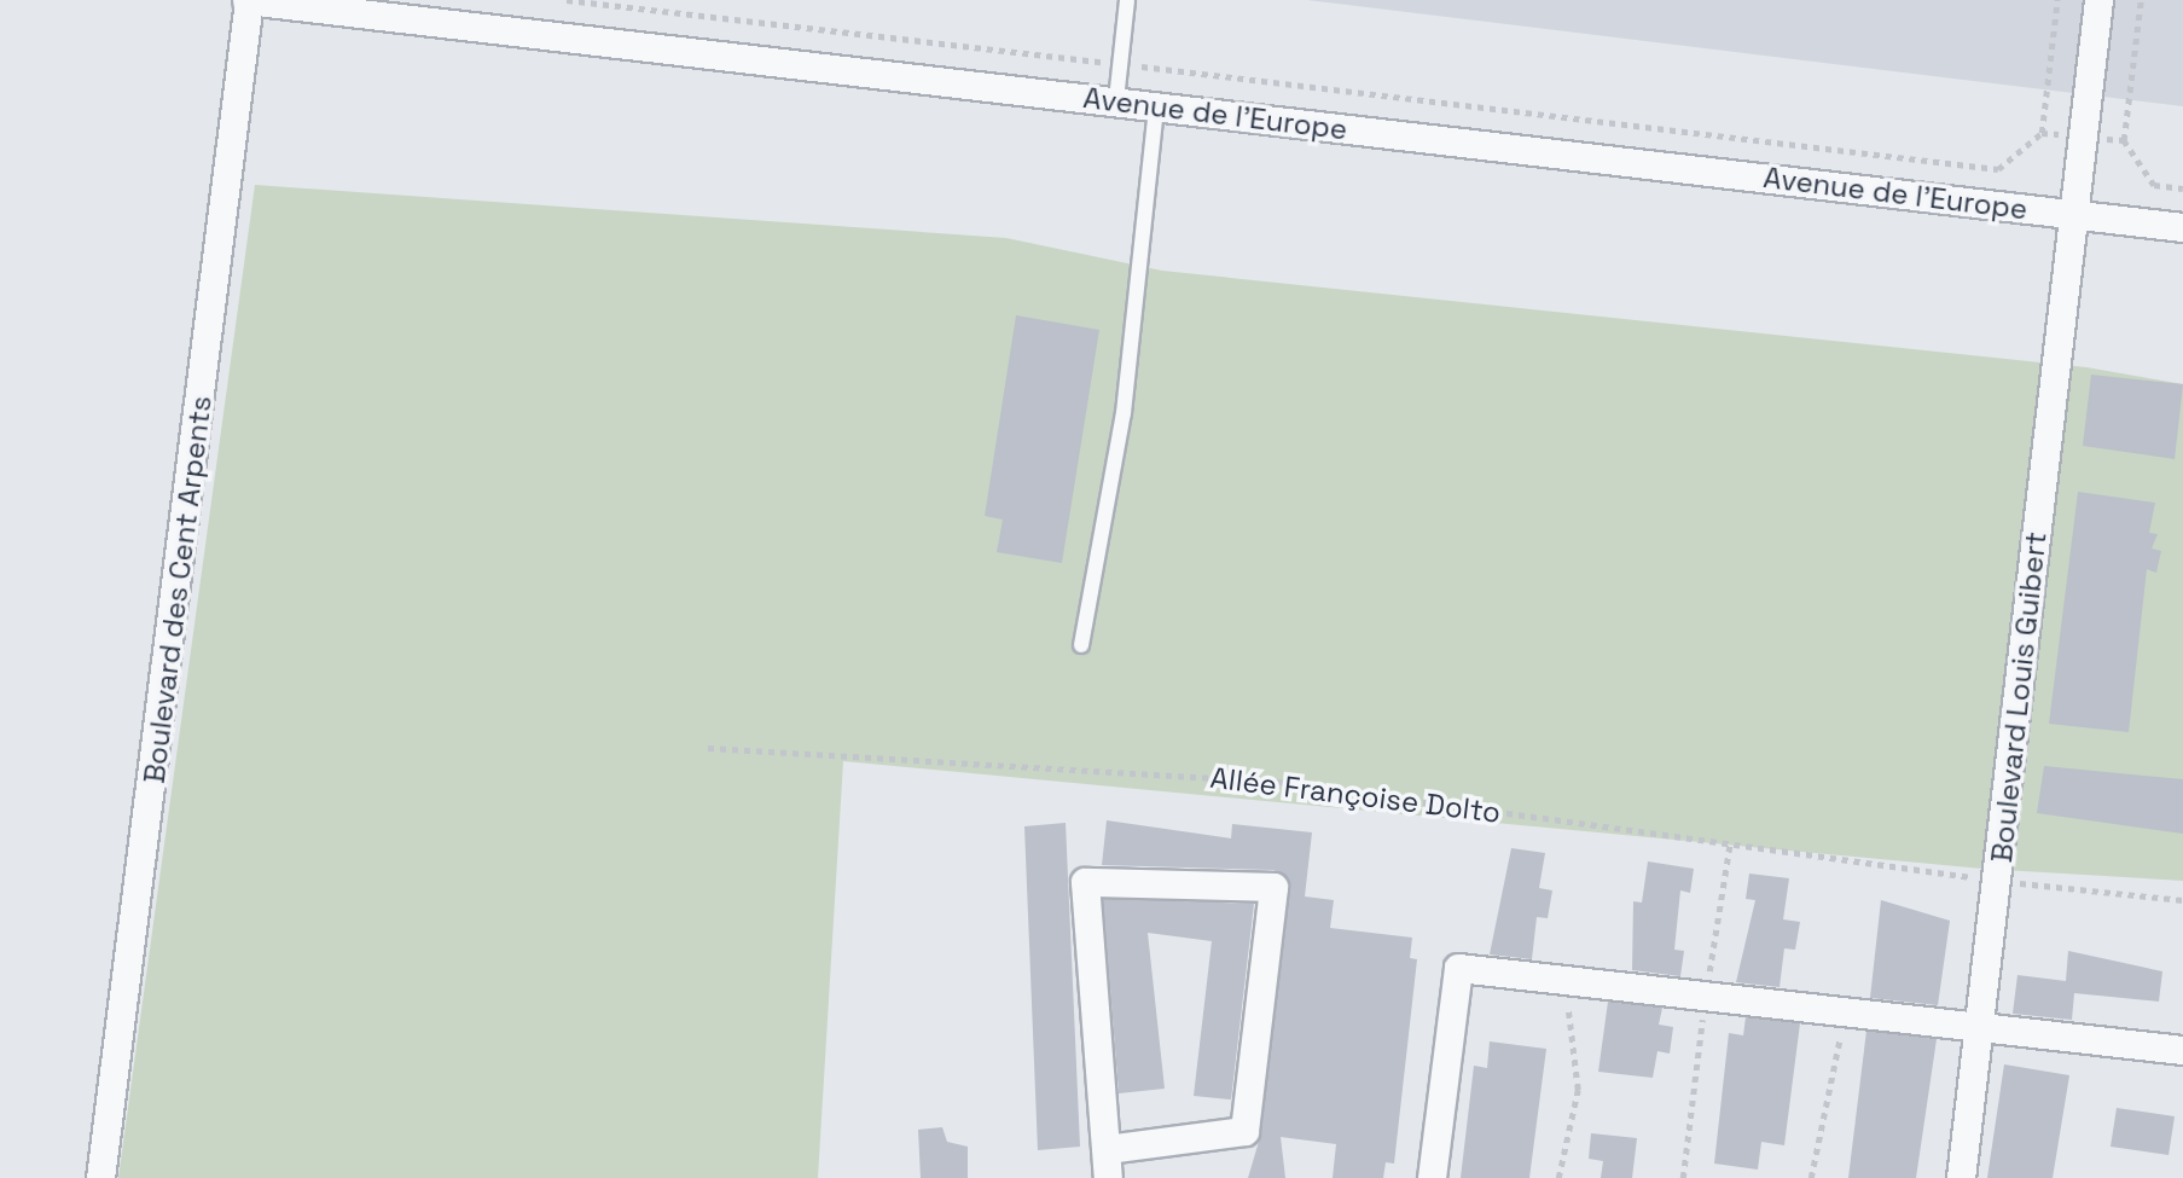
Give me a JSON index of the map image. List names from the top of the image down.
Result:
{
  "streets": {
    "street": ["Avenue de l'Europe", "Boulevard des Cent Arpents", "Boulevard Louis Guibert"],
    "path": ["Allée Françoise Dolto"]
  },
  "crossings": [
    ["Avenue de l'Europe", "Boulevard des Cent Arpents"],
    ["Avenue de l'Europe", "Boulevard Louis Guibert"],
    ["Boulevard Louis Guibert", "Allée Françoise Dolto"]
  ]
}
